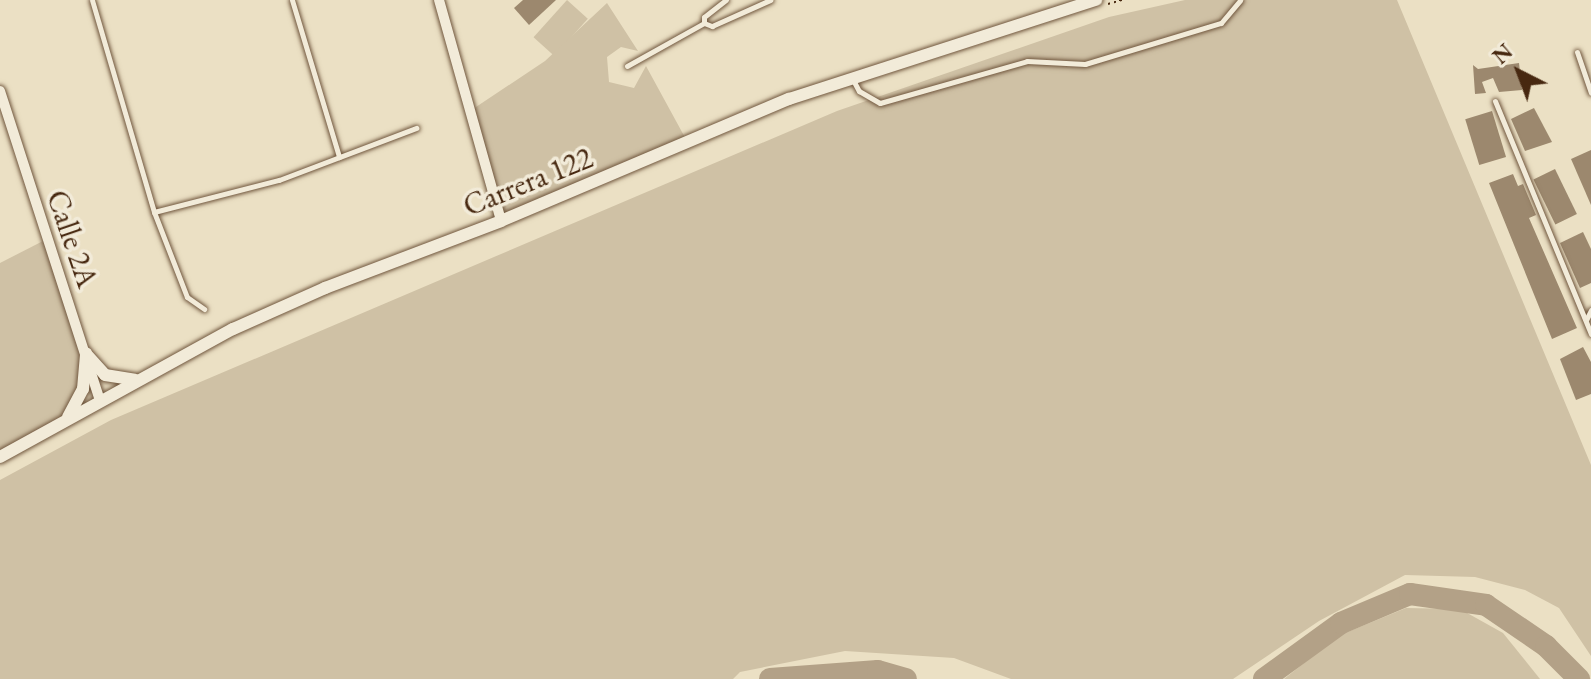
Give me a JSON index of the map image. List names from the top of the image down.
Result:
{
  "streets": {
    "street": ["Carrera 122", "Calle 2A"]
  },
  "crossings": [
    ["Carrera 122", "Calle 2A"]
  ],
  "north": "top left"
}
